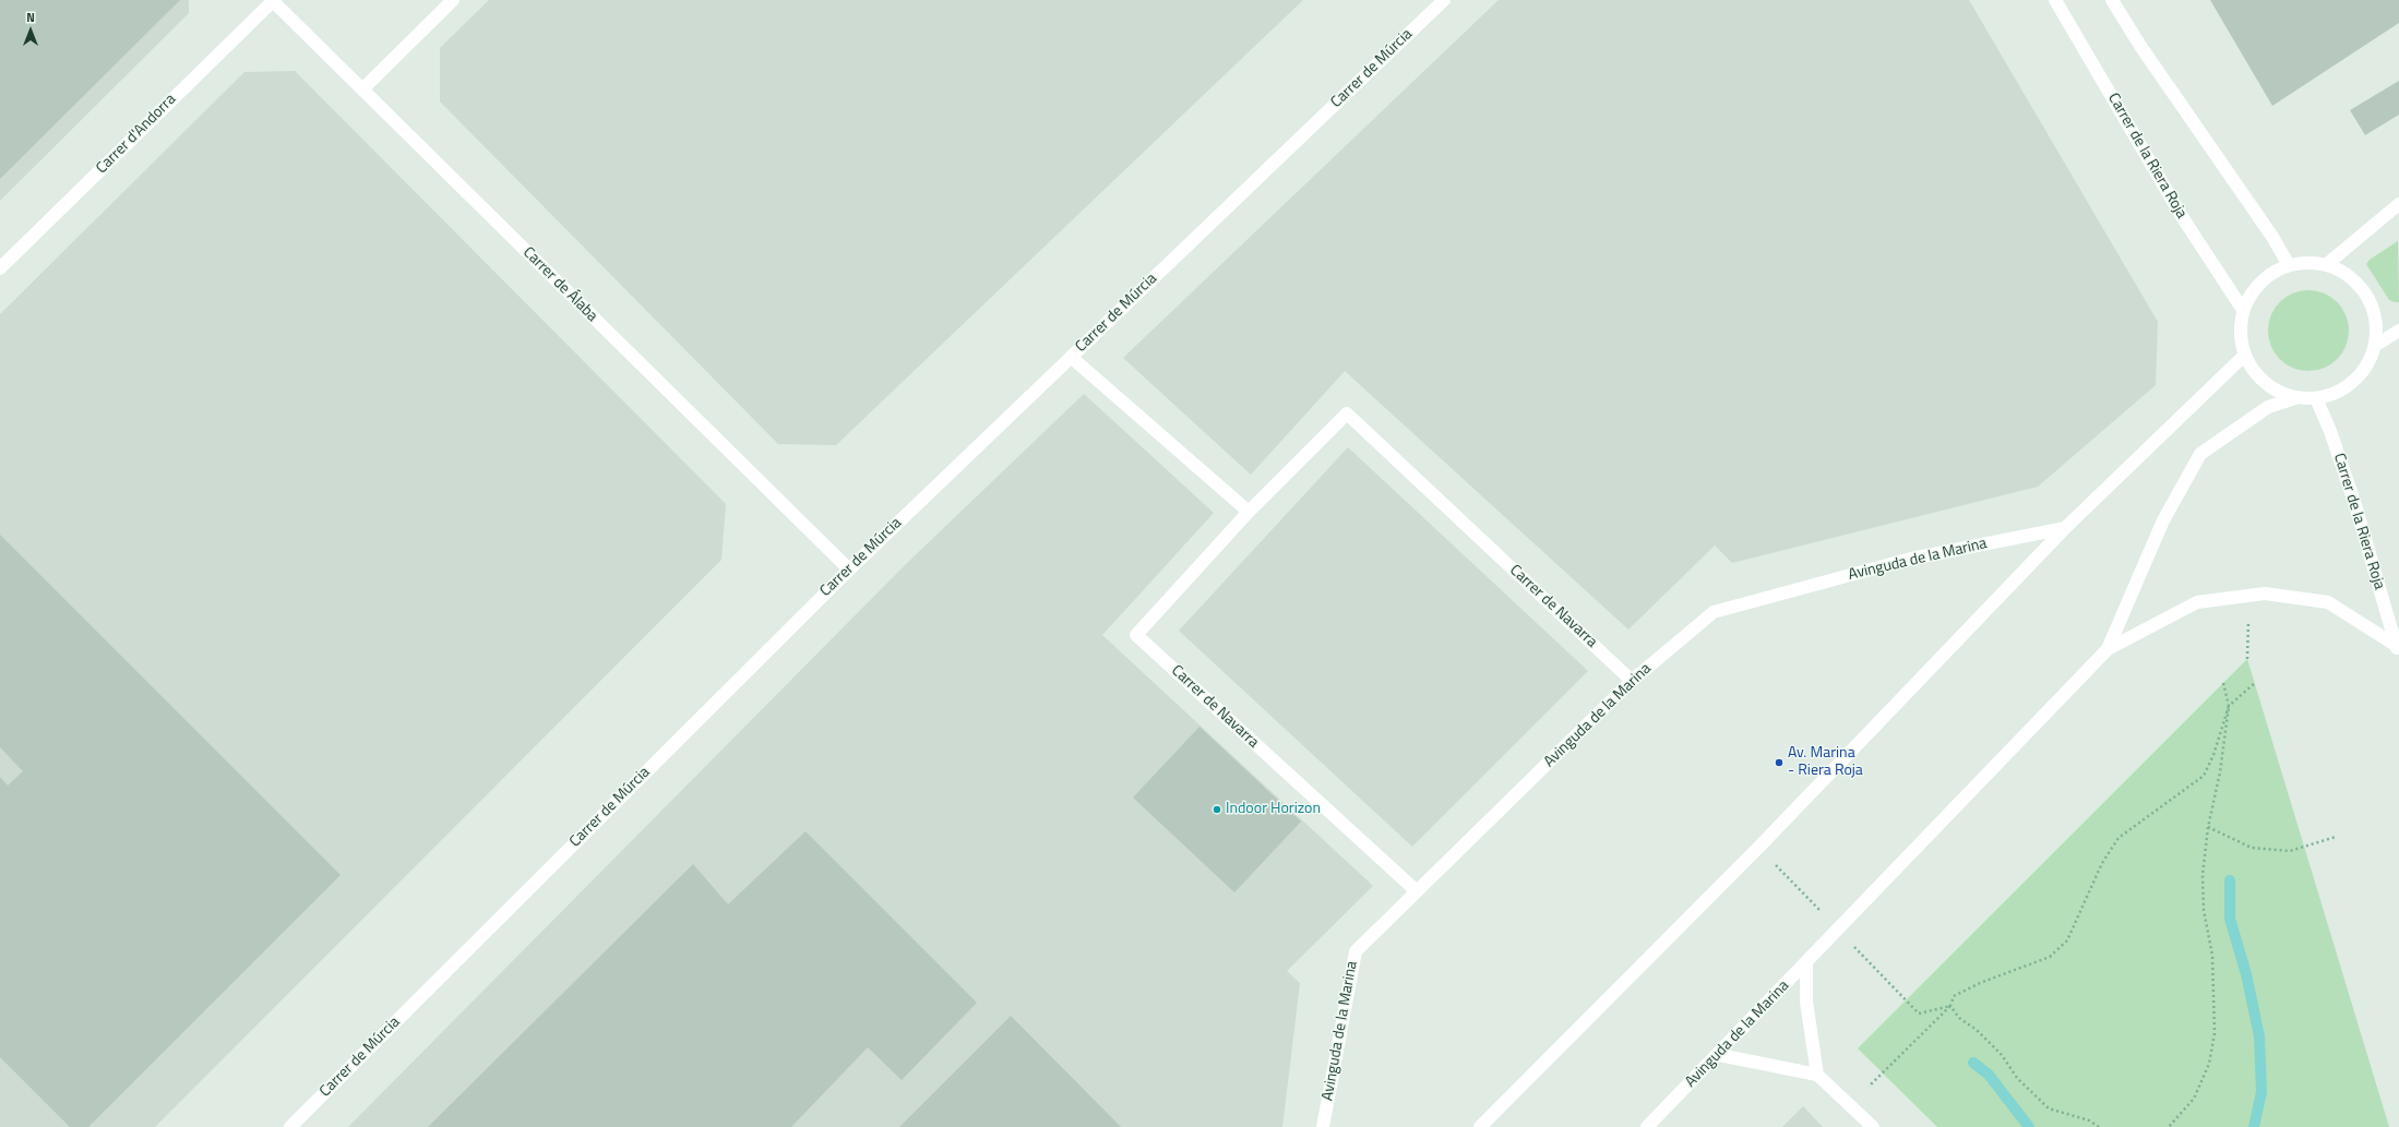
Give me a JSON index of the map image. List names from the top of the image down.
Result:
{
  "streets": {
    "street": [
      "Carrer de Múrcia",
      "Carrer d'Andorra",
      "Carrer de la Riera Roja",
      "Carrer de Álaba",
      "Avinguda de la Marina",
      "Carrer de Navarra"
    ]
  },
  "crossings": [
    ["Carrer de Múrcia", "Carrer de Álaba"],
    ["Carrer d'Andorra", "Carrer de Álaba"],
    ["Carrer de la Riera Roja", "Avinguda de la Marina"],
    ["Avinguda de la Marina", "Carrer de Navarra"]
  ],
  "places": ["Av. Marina - Riera Roja", "Indoor Horizon"],
  "north": "top"
}
